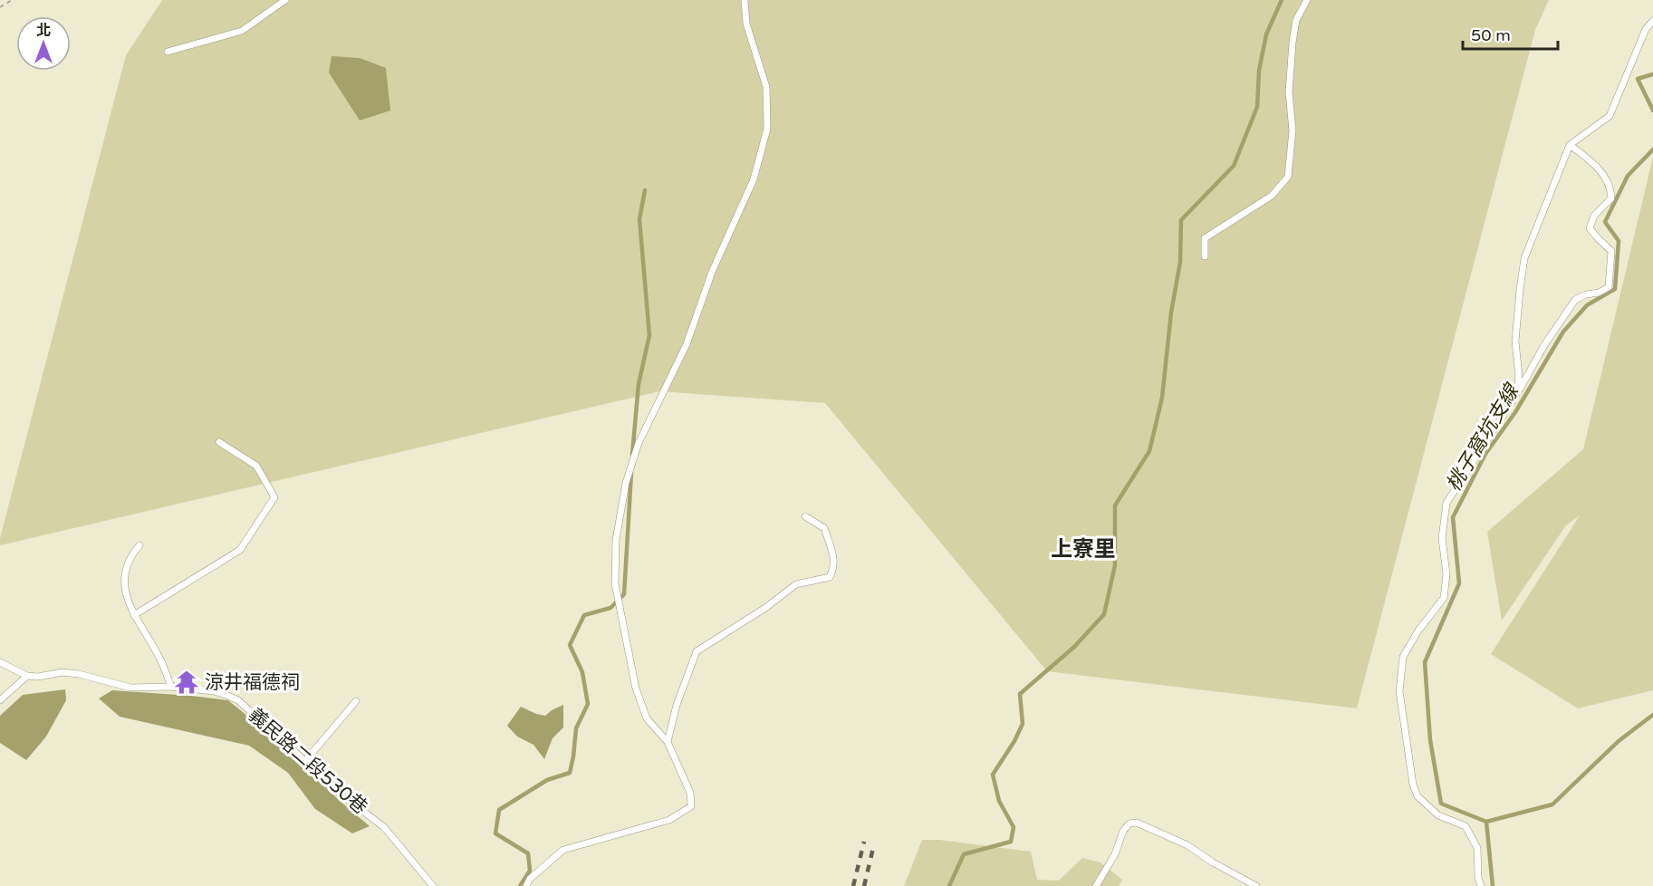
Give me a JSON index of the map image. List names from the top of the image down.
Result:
{
  "streets": {
    "lane": ["義民路二段530巷"]
  },
  "districts": ["上寮里"],
  "water": ["桃子窩坑支線"],
  "places": {
    "temple": ["涼井福德祠"]
  },
  "scale_bar": "50 m",
  "north": "top"
}
